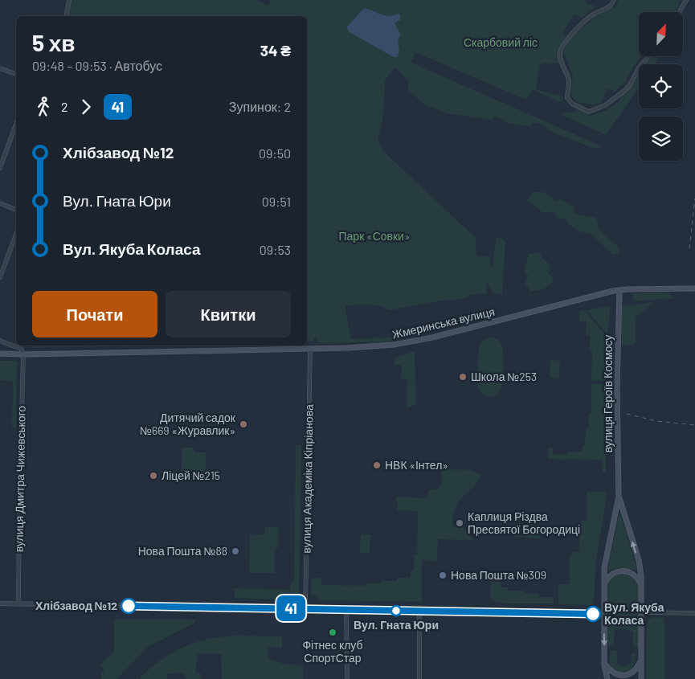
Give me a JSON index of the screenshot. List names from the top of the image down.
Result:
{
  "streets": {
    "main road": ["Жмеринська вулиця", "вулиця Героїв Космосу"],
    "street": ["вулиця Дмитра Чижевського", "вулиця Академіка Кіпріанова"]
  },
  "crossings": [
    ["Жмеринська вулиця", "вулиця Героїв Космосу"],
    ["Жмеринська вулиця", "вулиця Дмитра Чижевського"],
    ["Жмеринська вулиця", "вулиця Академіка Кіпріанова"]
  ],
  "parks": ["Скарбовий ліс", "Парк «Совки»"],
  "places": [
    "Школа №253",
    "Дитячий садок №669 «Журавлик»",
    "НВК «Інтел»",
    "Ліцей №215",
    "Каплиця Різдва Пресвятої Богородиці",
    "Нова Пошта №88",
    "Нова Пошта №309",
    "Хлібзавод №12",
    "Вул. Гната Юри",
    "Вул. Якуба Коласа",
    "Фітнес клуб СпортСтар"
  ],
  "lines": ["bus line 41"],
  "north": "top right",
  "page": {
    "on_map": "41",
    "heading": ["5 хв", "09:48 – 09:53 · Автобус", "34 ₴"],
    "legs": ["2", "41", "Зупинок: 2"],
    "list": [
      {
        "name": "Хлібзавод №12",
        "value": "09:50"
      },
      {
        "name": "Вул. Гната Юри",
        "value": "09:51"
      },
      {
        "name": "Вул. Якуба Коласа",
        "value": "09:53"
      }
    ],
    "buttons": ["Почати", "Квитки"]
  }
}
